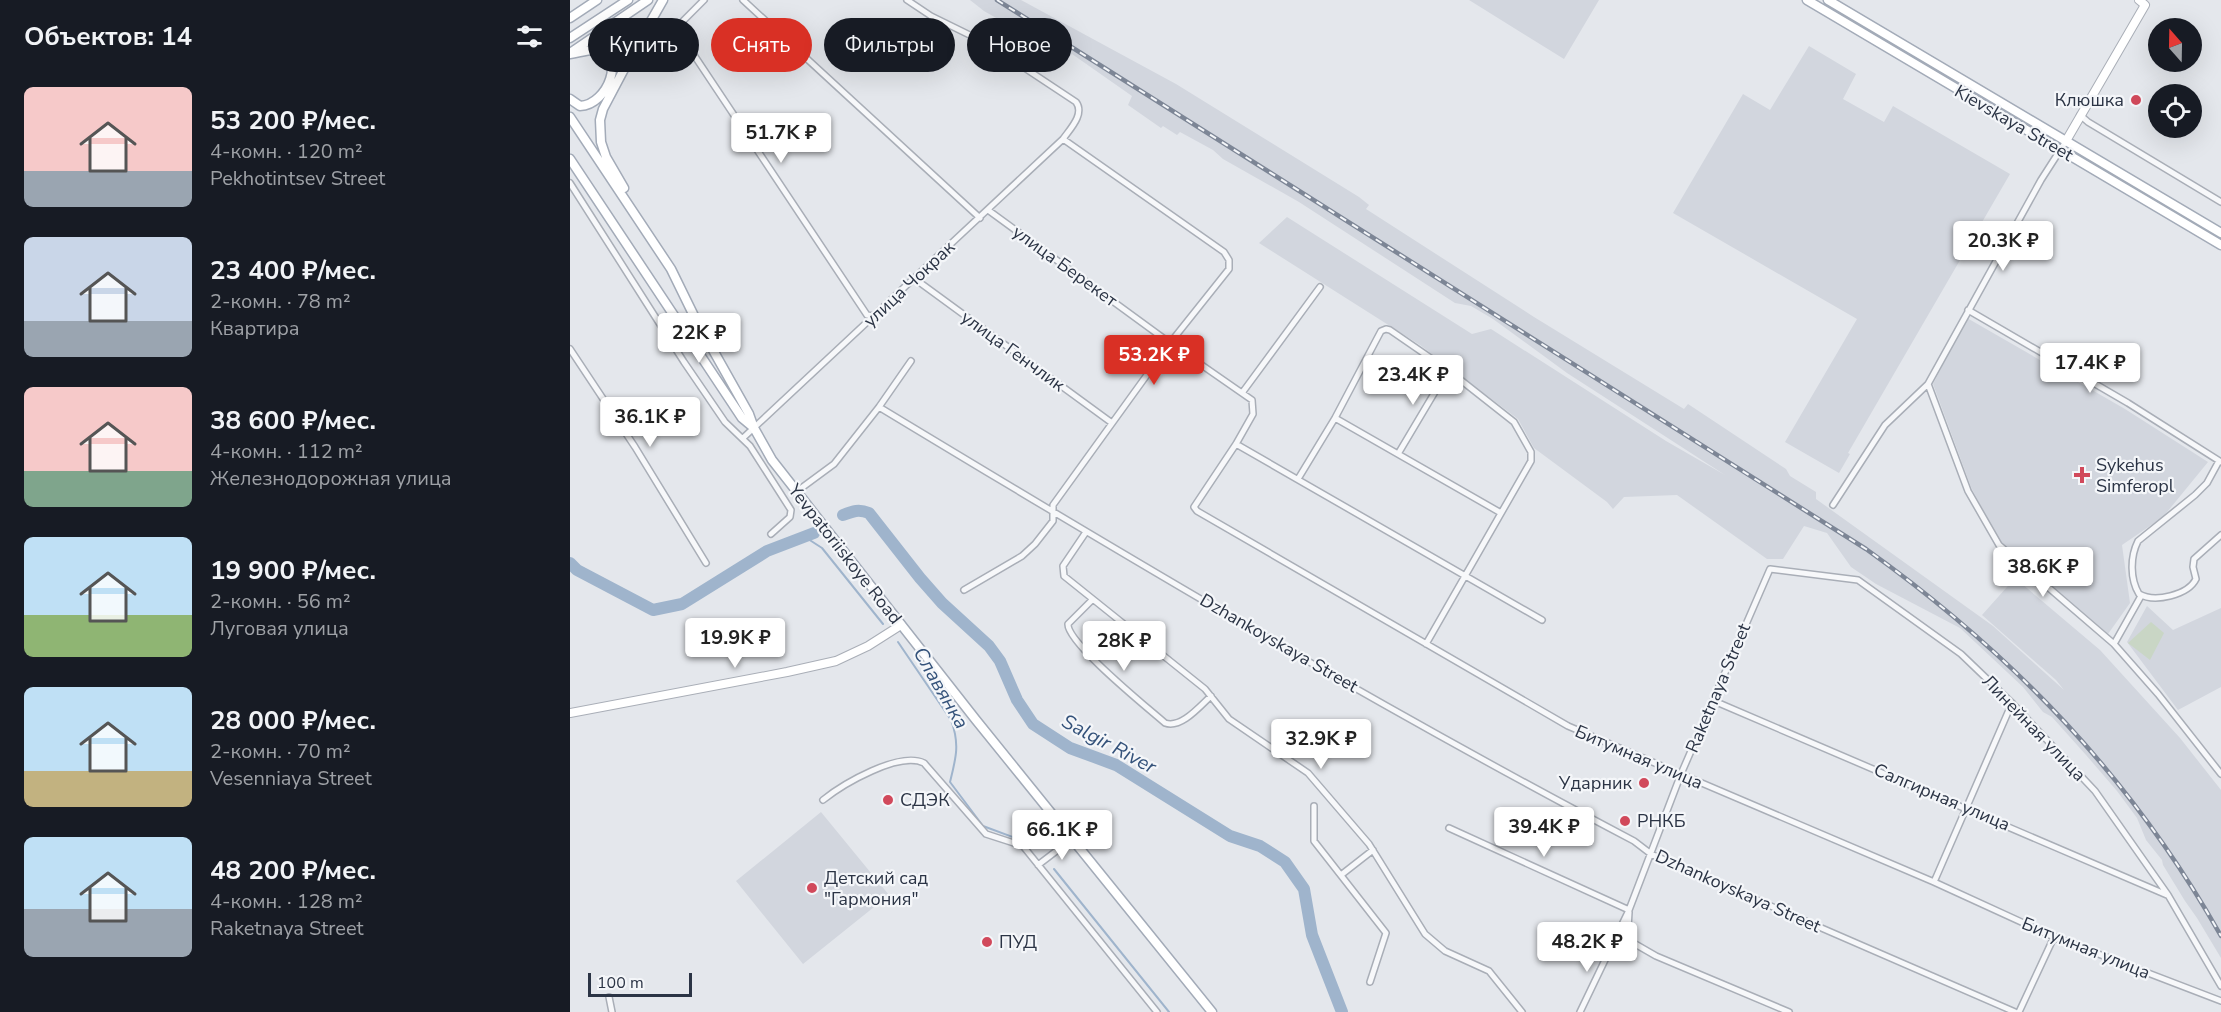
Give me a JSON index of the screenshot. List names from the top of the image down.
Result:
{
  "streets": {
    "main road": ["Kievskaya Street", "Yevpatoriiskoye Road"],
    "street": [
      "улица Берекет",
      "улица Чокрак",
      "улица Генчлик",
      "Dzhankoyskaya Street",
      "Raketnaya Street",
      "Линейная улица",
      "Битумная улица",
      "Салгирная улица"
    ]
  },
  "crossings": [
    ["улица Берекет", "улица Чокрак"],
    ["улица Берекет", "Битумная улица"],
    ["улица Чокрак", "улица Генчлик"],
    ["улица Чокрак", "Yevpatoriiskoye Road"],
    ["Dzhankoyskaya Street", "Raketnaya Street"],
    ["Raketnaya Street", "Линейная улица"],
    ["Raketnaya Street", "Битумная улица"],
    ["Raketnaya Street", "Салгирная улица"],
    ["Линейная улица", "Салгирная улица"]
  ],
  "water": ["Славянка", "Salgir River"],
  "places": {
    "other": [
      "Клюшка",
      "Ударник",
      "СДЭК",
      "РНКБ",
      "Детский сад \"Гармония\"",
      "ПУД"
    ],
    "health": ["Sykehus Simferopl"]
  },
  "scale_bar": "100 m",
  "north": "top",
  "page": {
    "heading": "Объектов: 14",
    "chip": [
      "Купить",
      "Снять",
      "Фильтры",
      "Новое"
    ],
    "list": [
      {
        "name": "53 200 ₽/мес.",
        "note": "4-комн. · 120 m² · Pekhotintsev Street"
      },
      {
        "name": "23 400 ₽/мес.",
        "note": "2-комн. · 78 m² · Квартира"
      },
      {
        "name": "38 600 ₽/мес.",
        "note": "4-комн. · 112 m² · Железнодорожная улица"
      },
      {
        "name": "19 900 ₽/мес.",
        "note": "2-комн. · 56 m² · Луговая улица"
      },
      {
        "name": "28 000 ₽/мес.",
        "note": "2-комн. · 70 m² · Vesenniaya Street"
      },
      {
        "name": "48 200 ₽/мес.",
        "note": "4-комн. · 128 m² · Raketnaya Street"
      }
    ],
    "price": [
      "51.7K ₽",
      "20.3K ₽",
      "22K ₽",
      "53.2K ₽",
      "17.4K ₽",
      "23.4K ₽",
      "36.1K ₽",
      "38.6K ₽",
      "19.9K ₽",
      "28K ₽",
      "32.9K ₽",
      "39.4K ₽",
      "66.1K ₽",
      "48.2K ₽"
    ],
    "scale": "100 m"
  }
}
